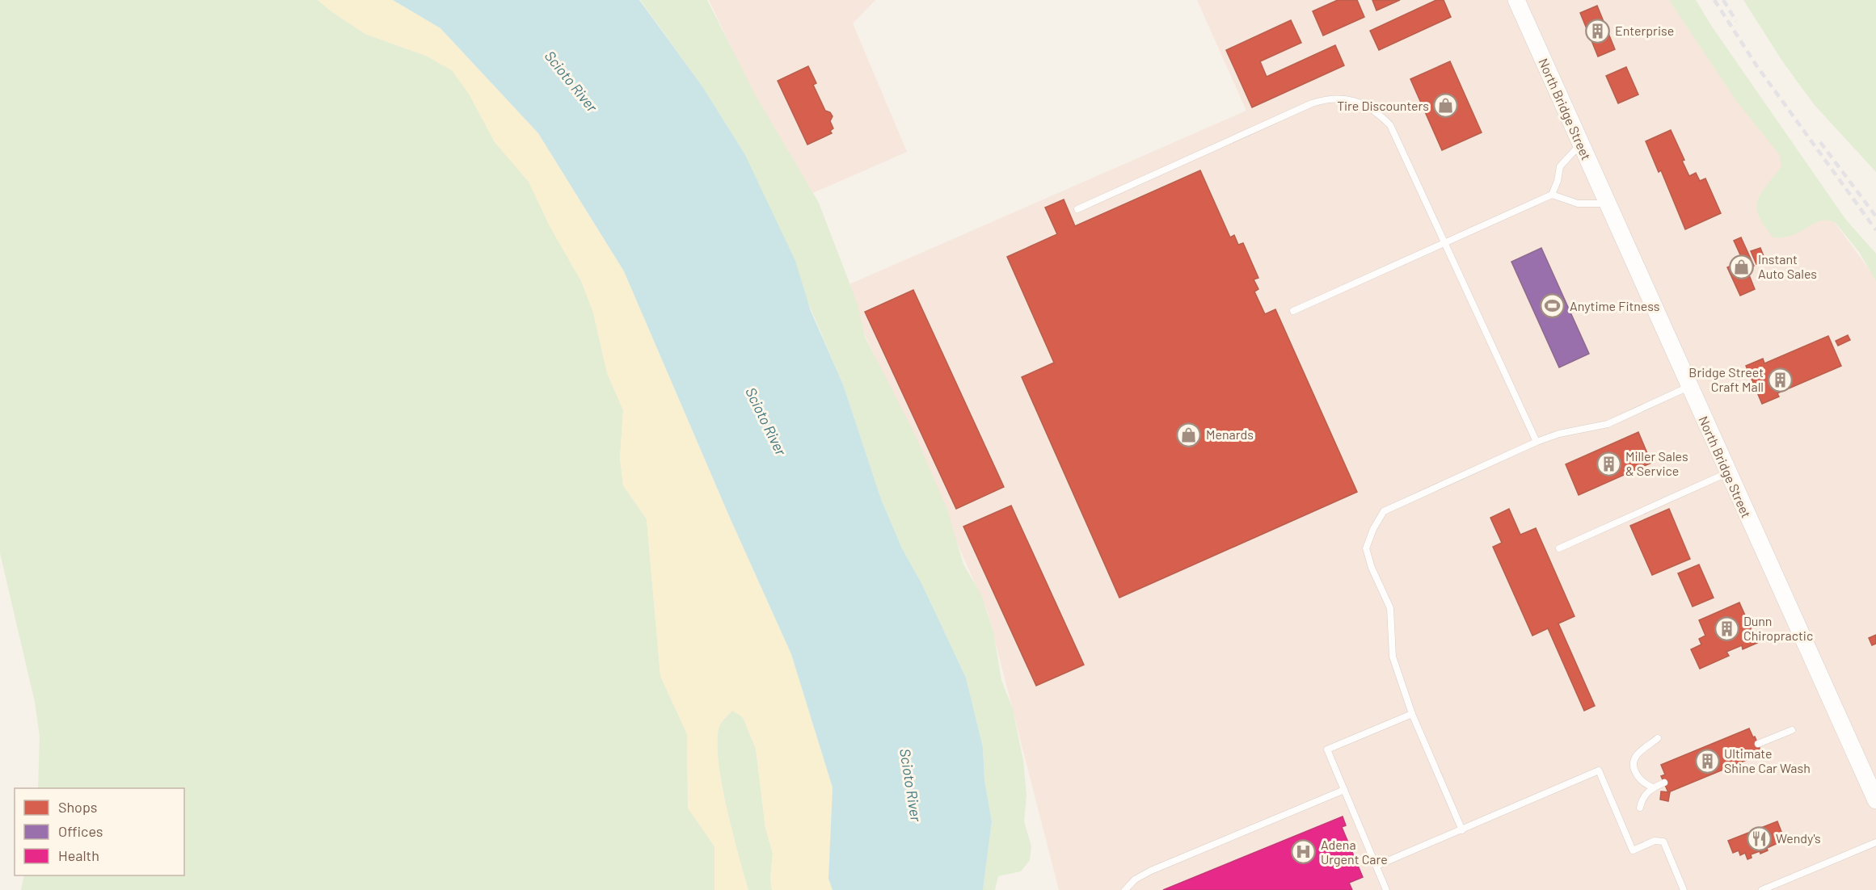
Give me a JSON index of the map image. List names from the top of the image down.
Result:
{
  "streets": {
    "main road": ["North Bridge Street"]
  },
  "water": ["Scioto River"],
  "places": {
    "building": [
      "Enterprise",
      "Bridge Street Craft Mall",
      "Miller Sales & Service",
      "Dunn Chiropractic",
      "Ultimate Shine Car Wash"
    ],
    "shop": ["Tire Discounters", "Instant Auto Sales", "Menards"],
    "sports": ["Anytime Fitness"],
    "restaurant": ["Wendy's"],
    "hospital": ["Adena Urgent Care"]
  },
  "legend": ["Shops", "Offices", "Health"]
}
